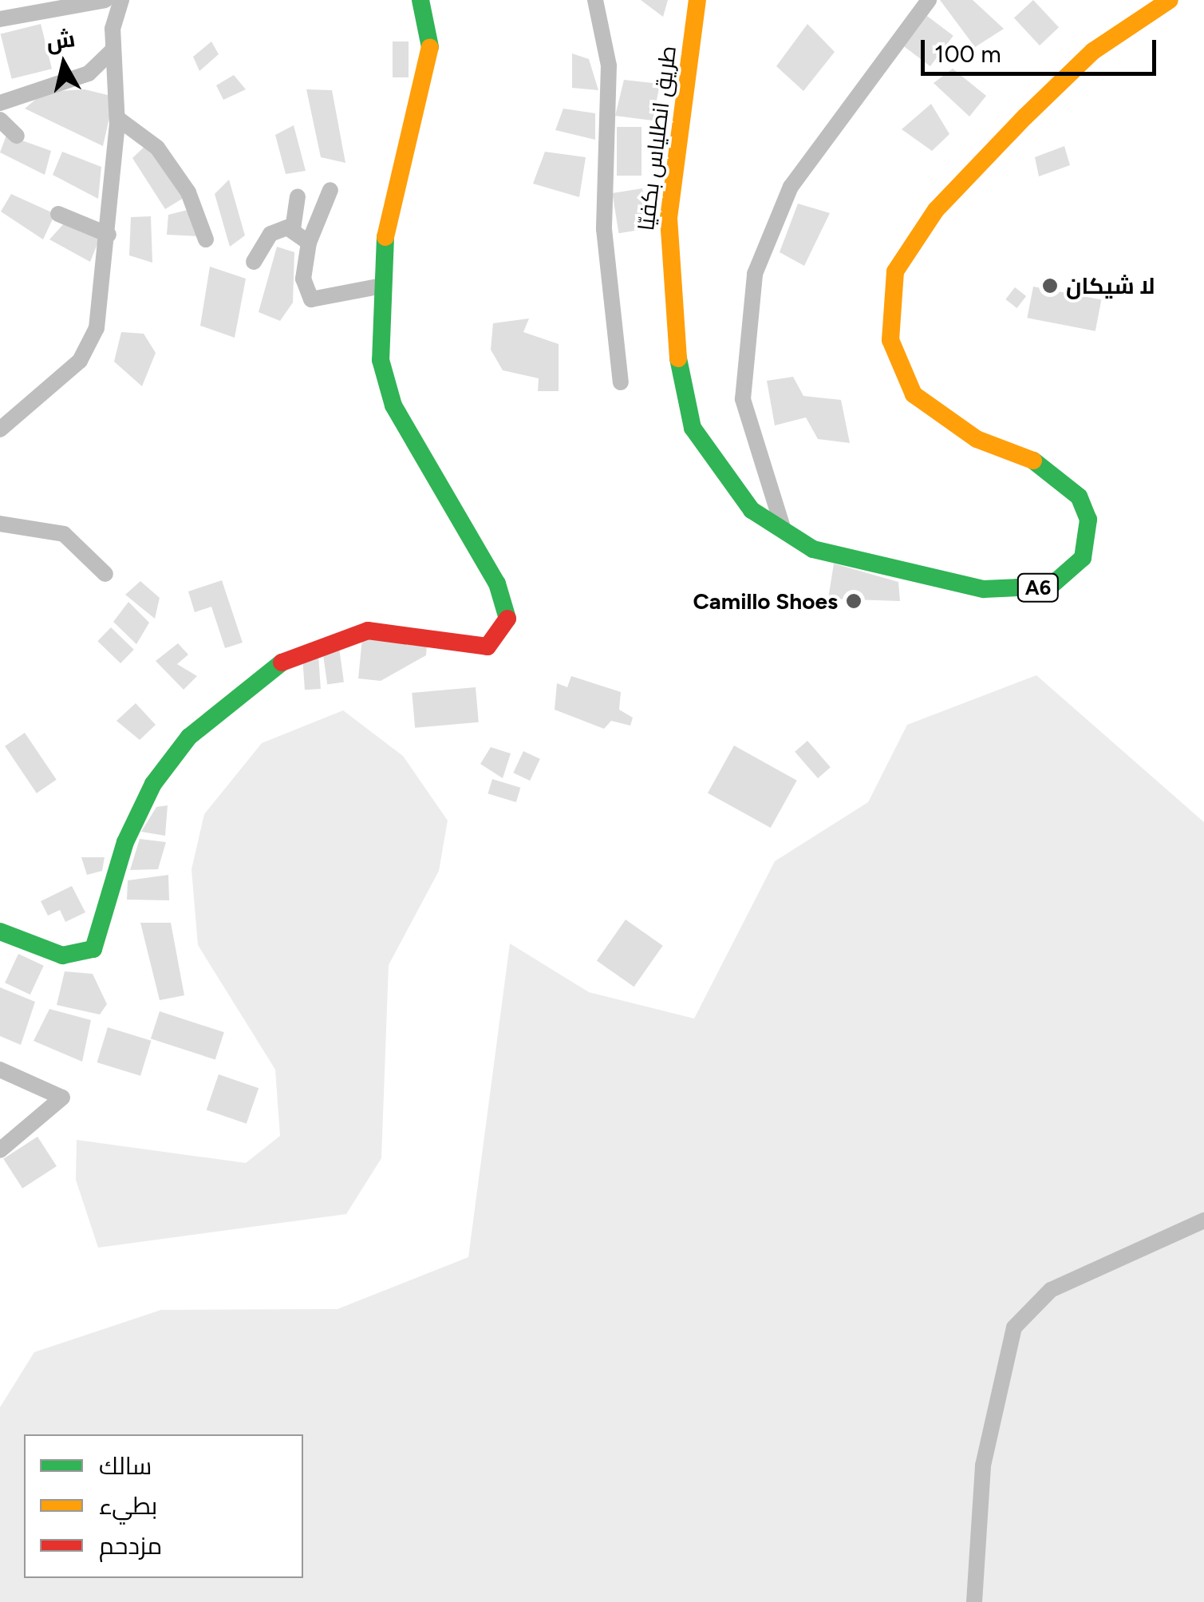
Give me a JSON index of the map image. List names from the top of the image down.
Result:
{
  "streets": {
    "main road": ["طريق انطلياس بكفيّا", "A6"]
  },
  "places": ["لا شيكان", "Camillo Shoes"],
  "legend": ["سالك", "بطيء", "مزدحم"],
  "scale_bar": "100 m",
  "north": "top"
}
